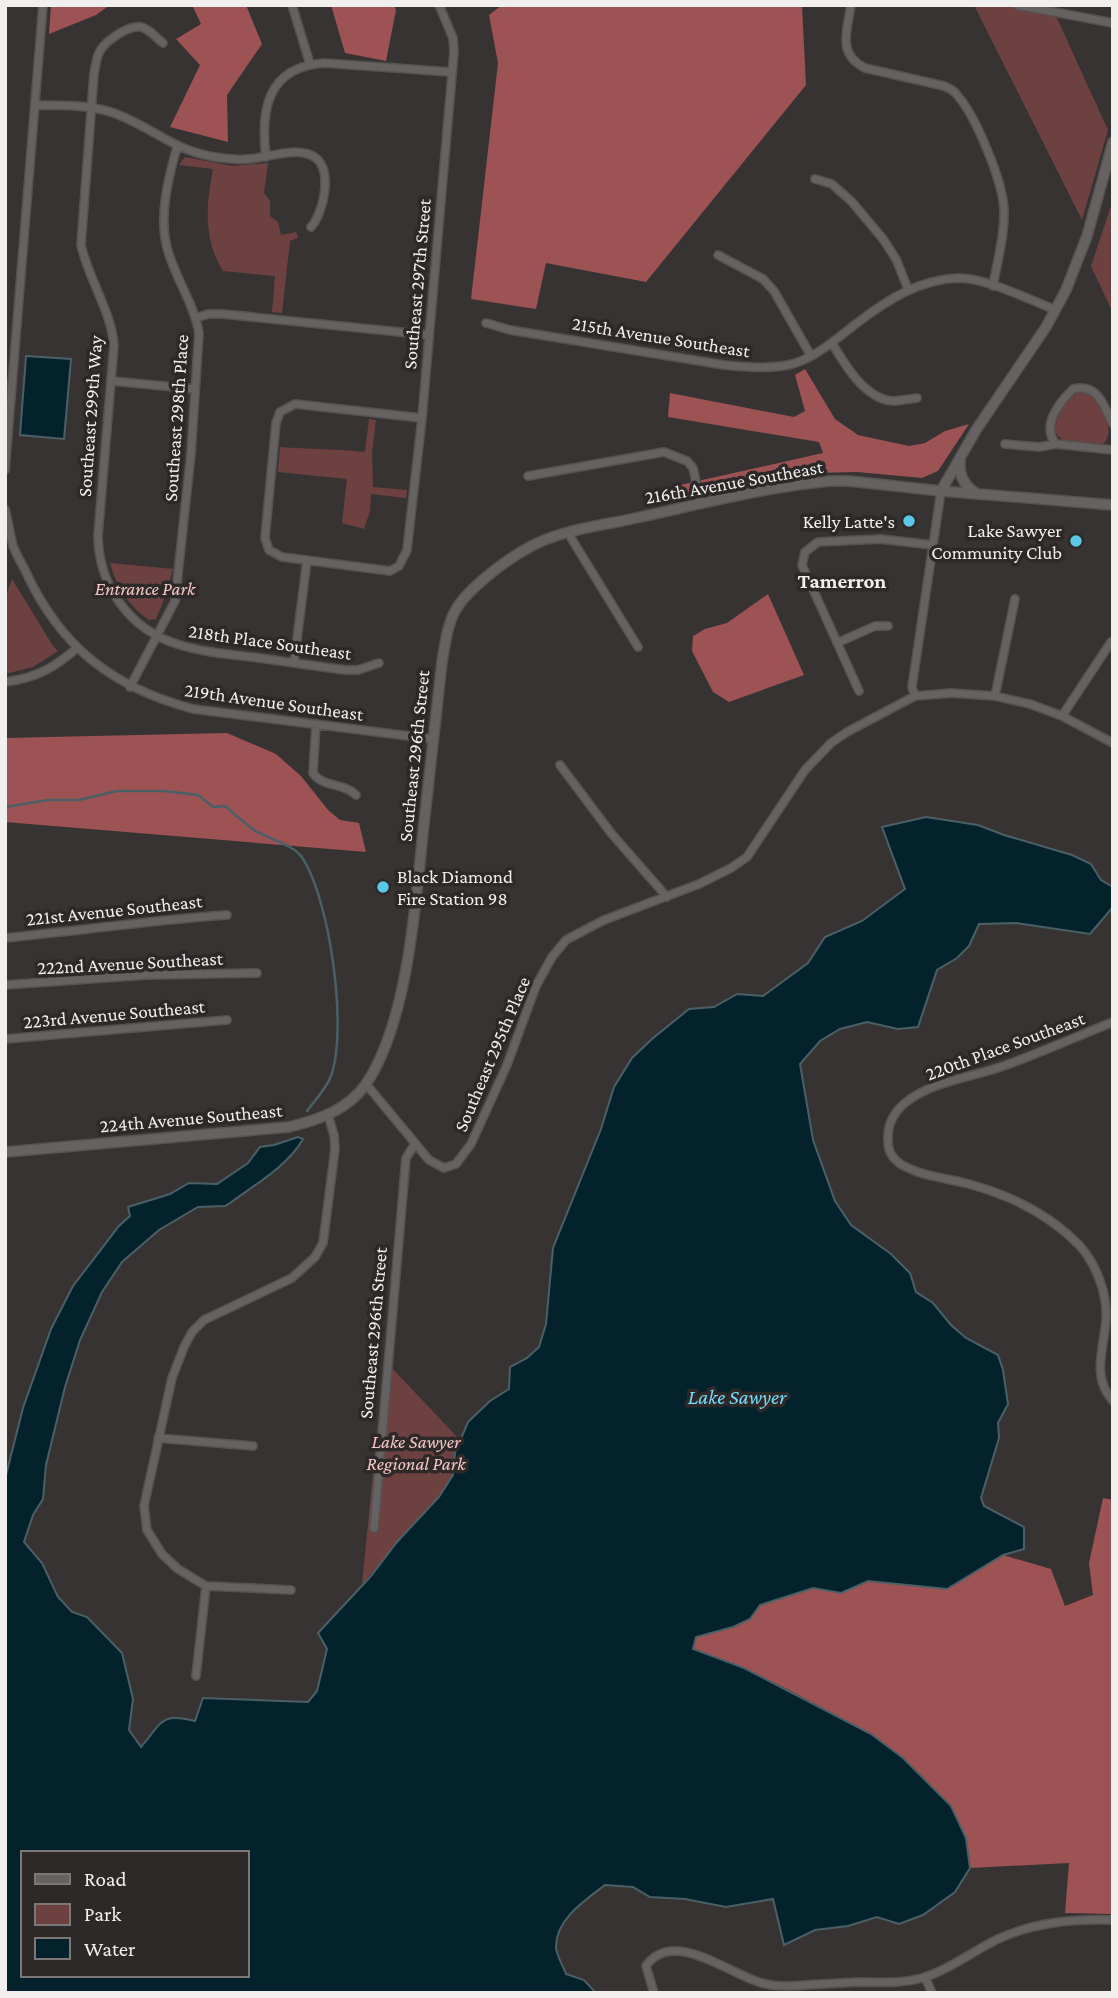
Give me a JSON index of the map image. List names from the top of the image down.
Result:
{
  "streets": {
    "street": [
      "Southeast 297th Street",
      "215th Avenue Southeast",
      "Southeast 299th Way",
      "Southeast 298th Place",
      "216th Avenue Southeast",
      "218th Place Southeast",
      "219th Avenue Southeast",
      "Southeast 296th Street",
      "221st Avenue Southeast",
      "222nd Avenue Southeast",
      "223rd Avenue Southeast",
      "220th Place Southeast",
      "Southeast 295th Place",
      "224th Avenue Southeast"
    ]
  },
  "crossings": [
    ["Southeast 299th Way", "Southeast 298th Place"],
    ["Southeast 299th Way", "218th Place Southeast"],
    ["Southeast 298th Place", "218th Place Southeast"],
    ["Southeast 298th Place", "219th Avenue Southeast"],
    ["216th Avenue Southeast", "Southeast 296th Street"],
    ["219th Avenue Southeast", "Southeast 296th Street"],
    ["Southeast 296th Street", "Southeast 295th Place"],
    ["Southeast 296th Street", "224th Avenue Southeast"],
    ["Southeast 295th Place", "224th Avenue Southeast"]
  ],
  "districts": ["Tamerron"],
  "water": ["Lake Sawyer"],
  "parks": ["Entrance Park", "Lake Sawyer Regional Park"],
  "places": ["Kelly Latte's", "Lake Sawyer Community Club", "Black Diamond Fire Station 98"],
  "legend": ["Road", "Park", "Water"]
}
